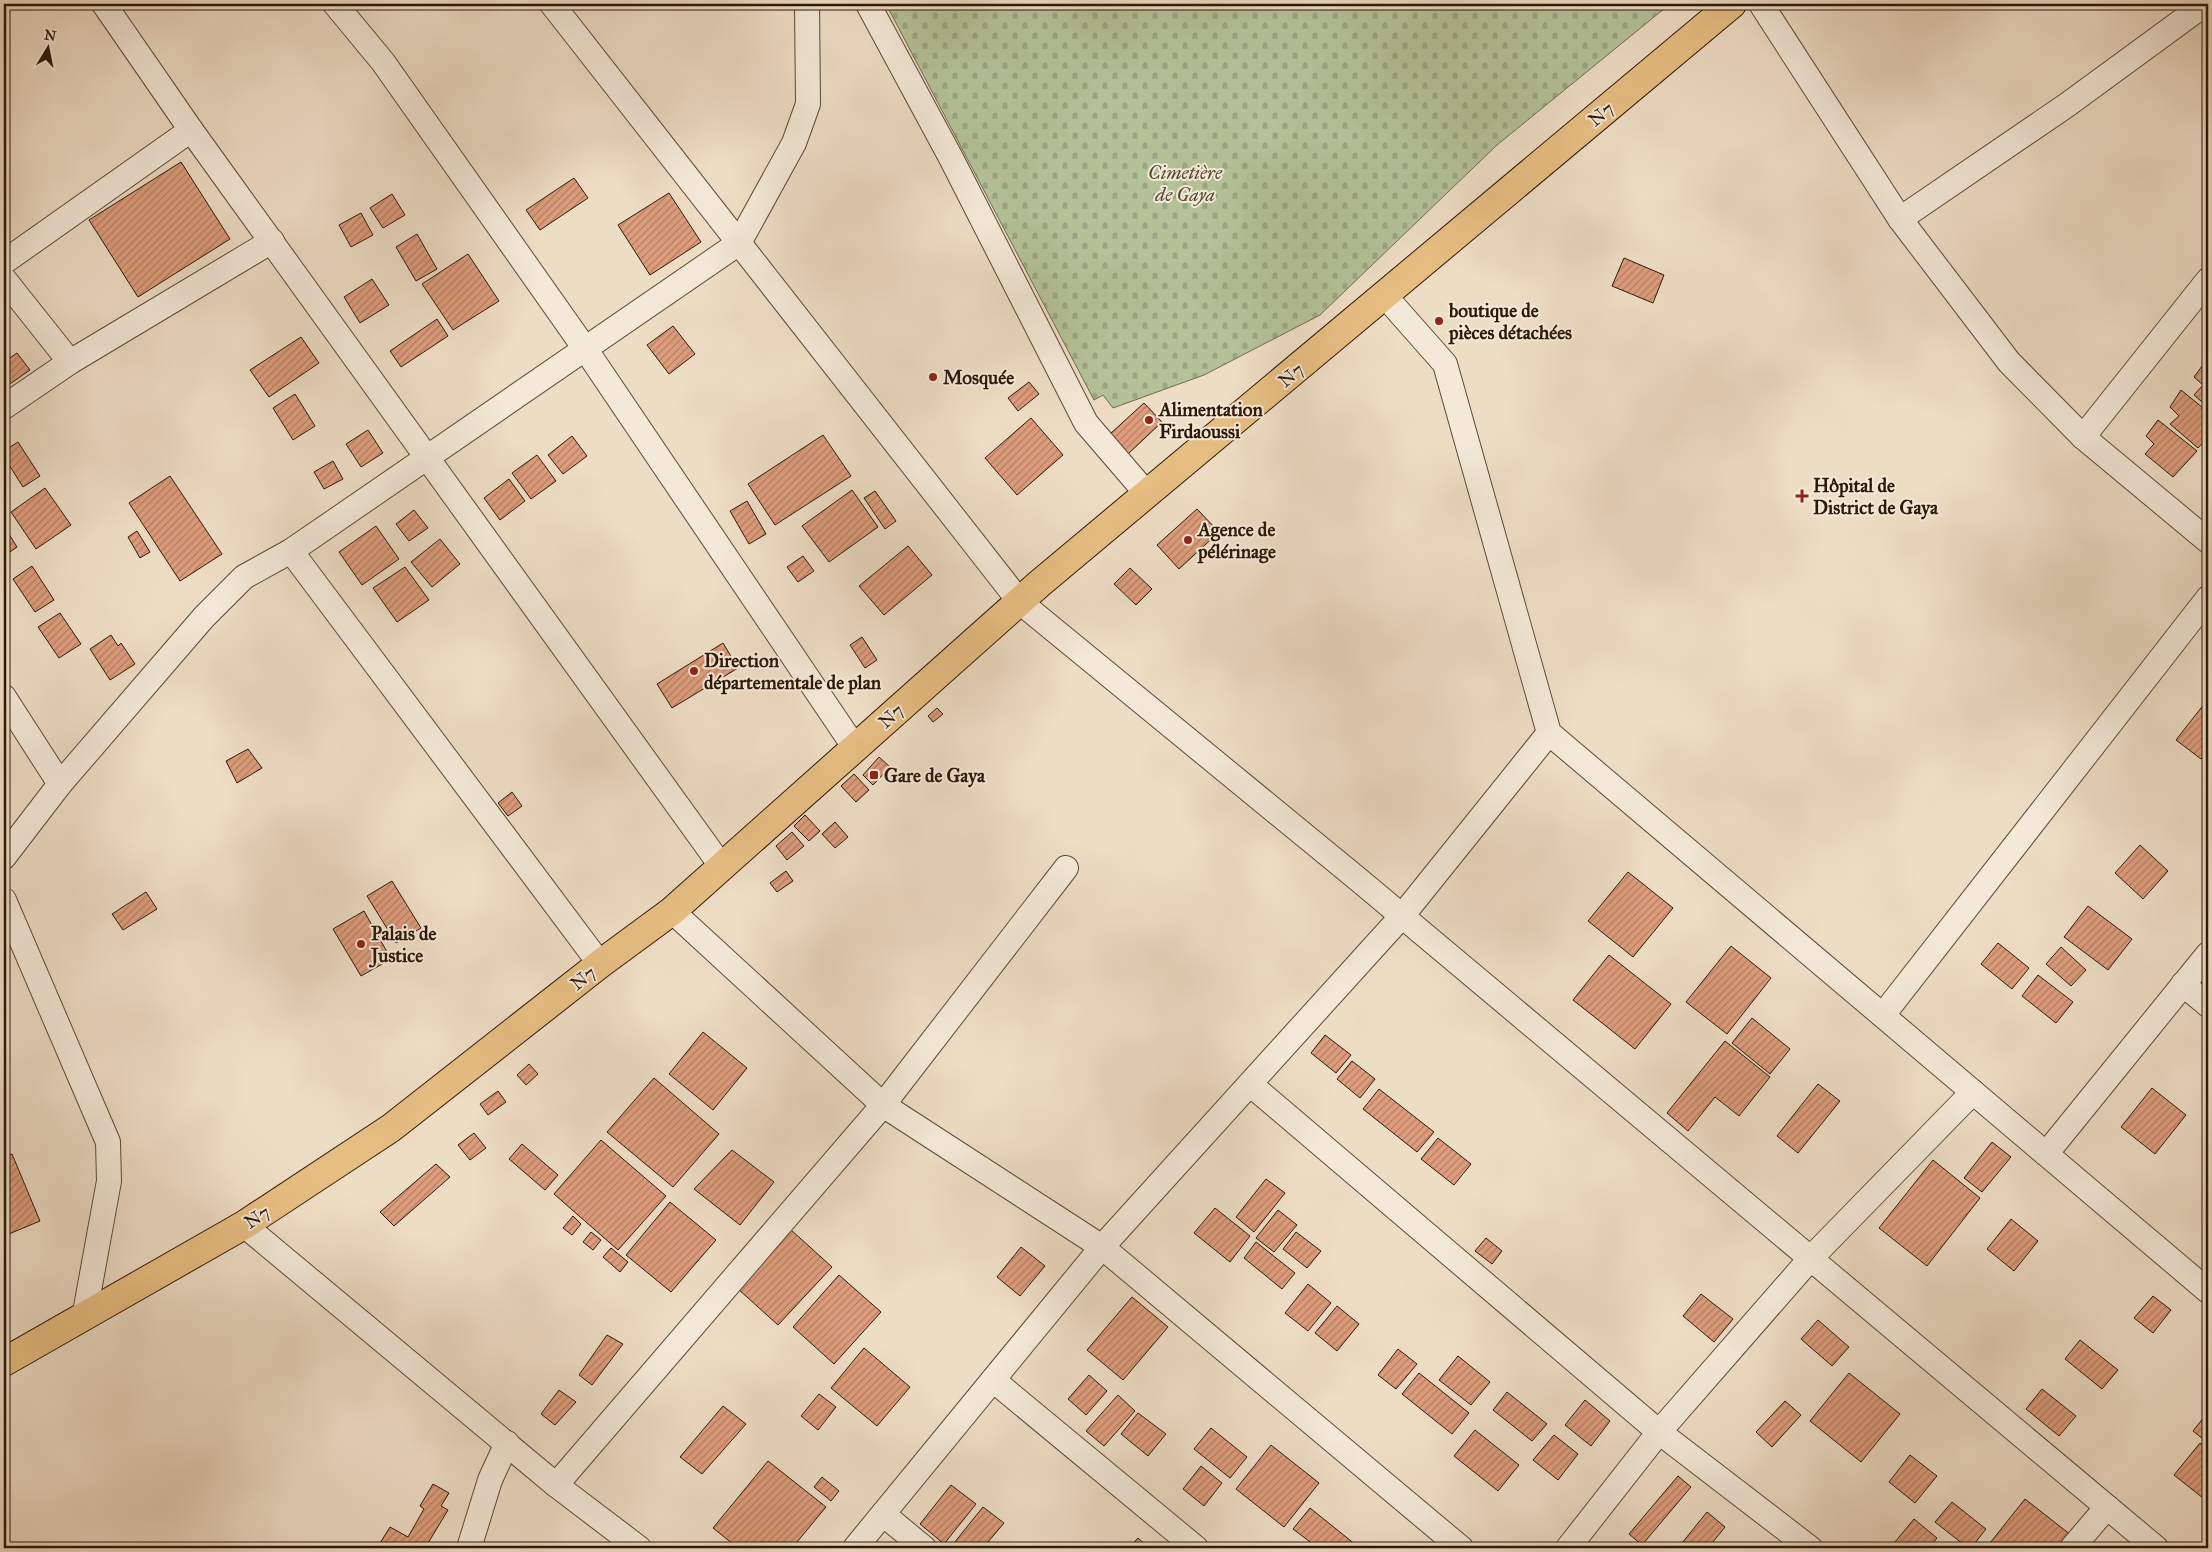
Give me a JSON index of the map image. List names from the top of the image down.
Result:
{
  "streets": {
    "main road": ["N7"]
  },
  "parks": ["Cimetière de Gaya"],
  "places": {
    "other": [
      "boutique de pièces détachées",
      "Mosquée",
      "Alimentation Firdaoussi",
      "Agence de pélérinage",
      "Direction départementale de plan",
      "Palais de Justice"
    ],
    "health": ["Hôpital de District de Gaya"],
    "transit": ["Gare de Gaya"]
  },
  "north": "top"
}
